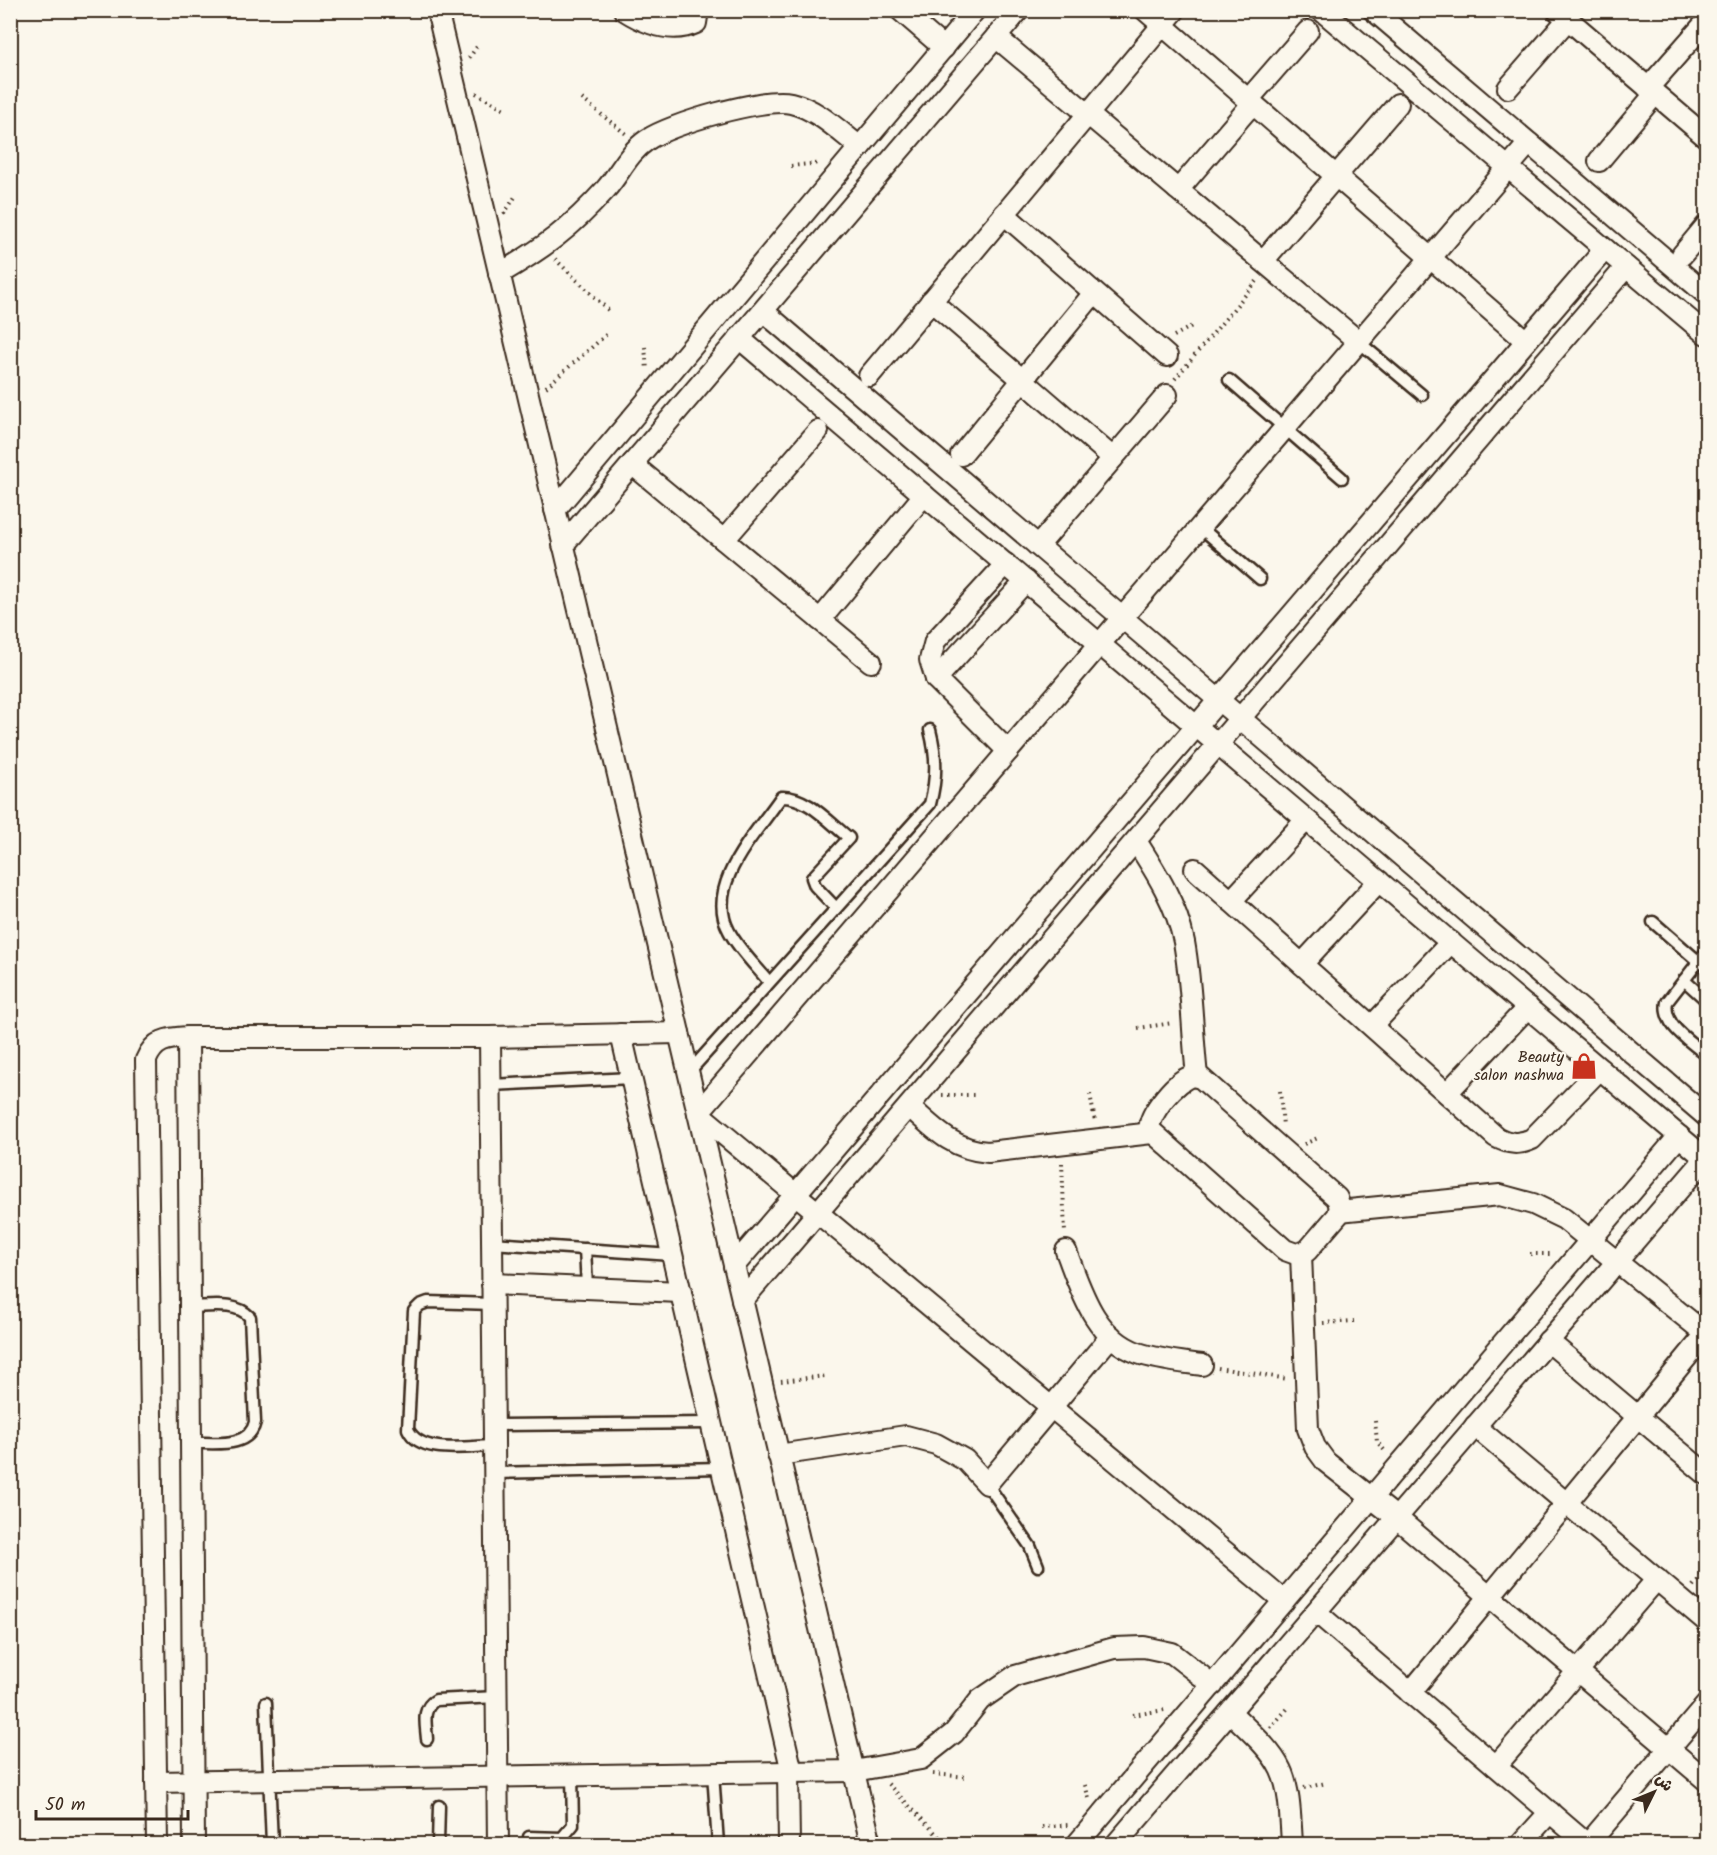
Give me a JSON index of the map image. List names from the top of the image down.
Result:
{
  "places": {
    "shop": ["Beauty salon nashwa"]
  },
  "scale_bar": "50 m",
  "north": "top right"
}
